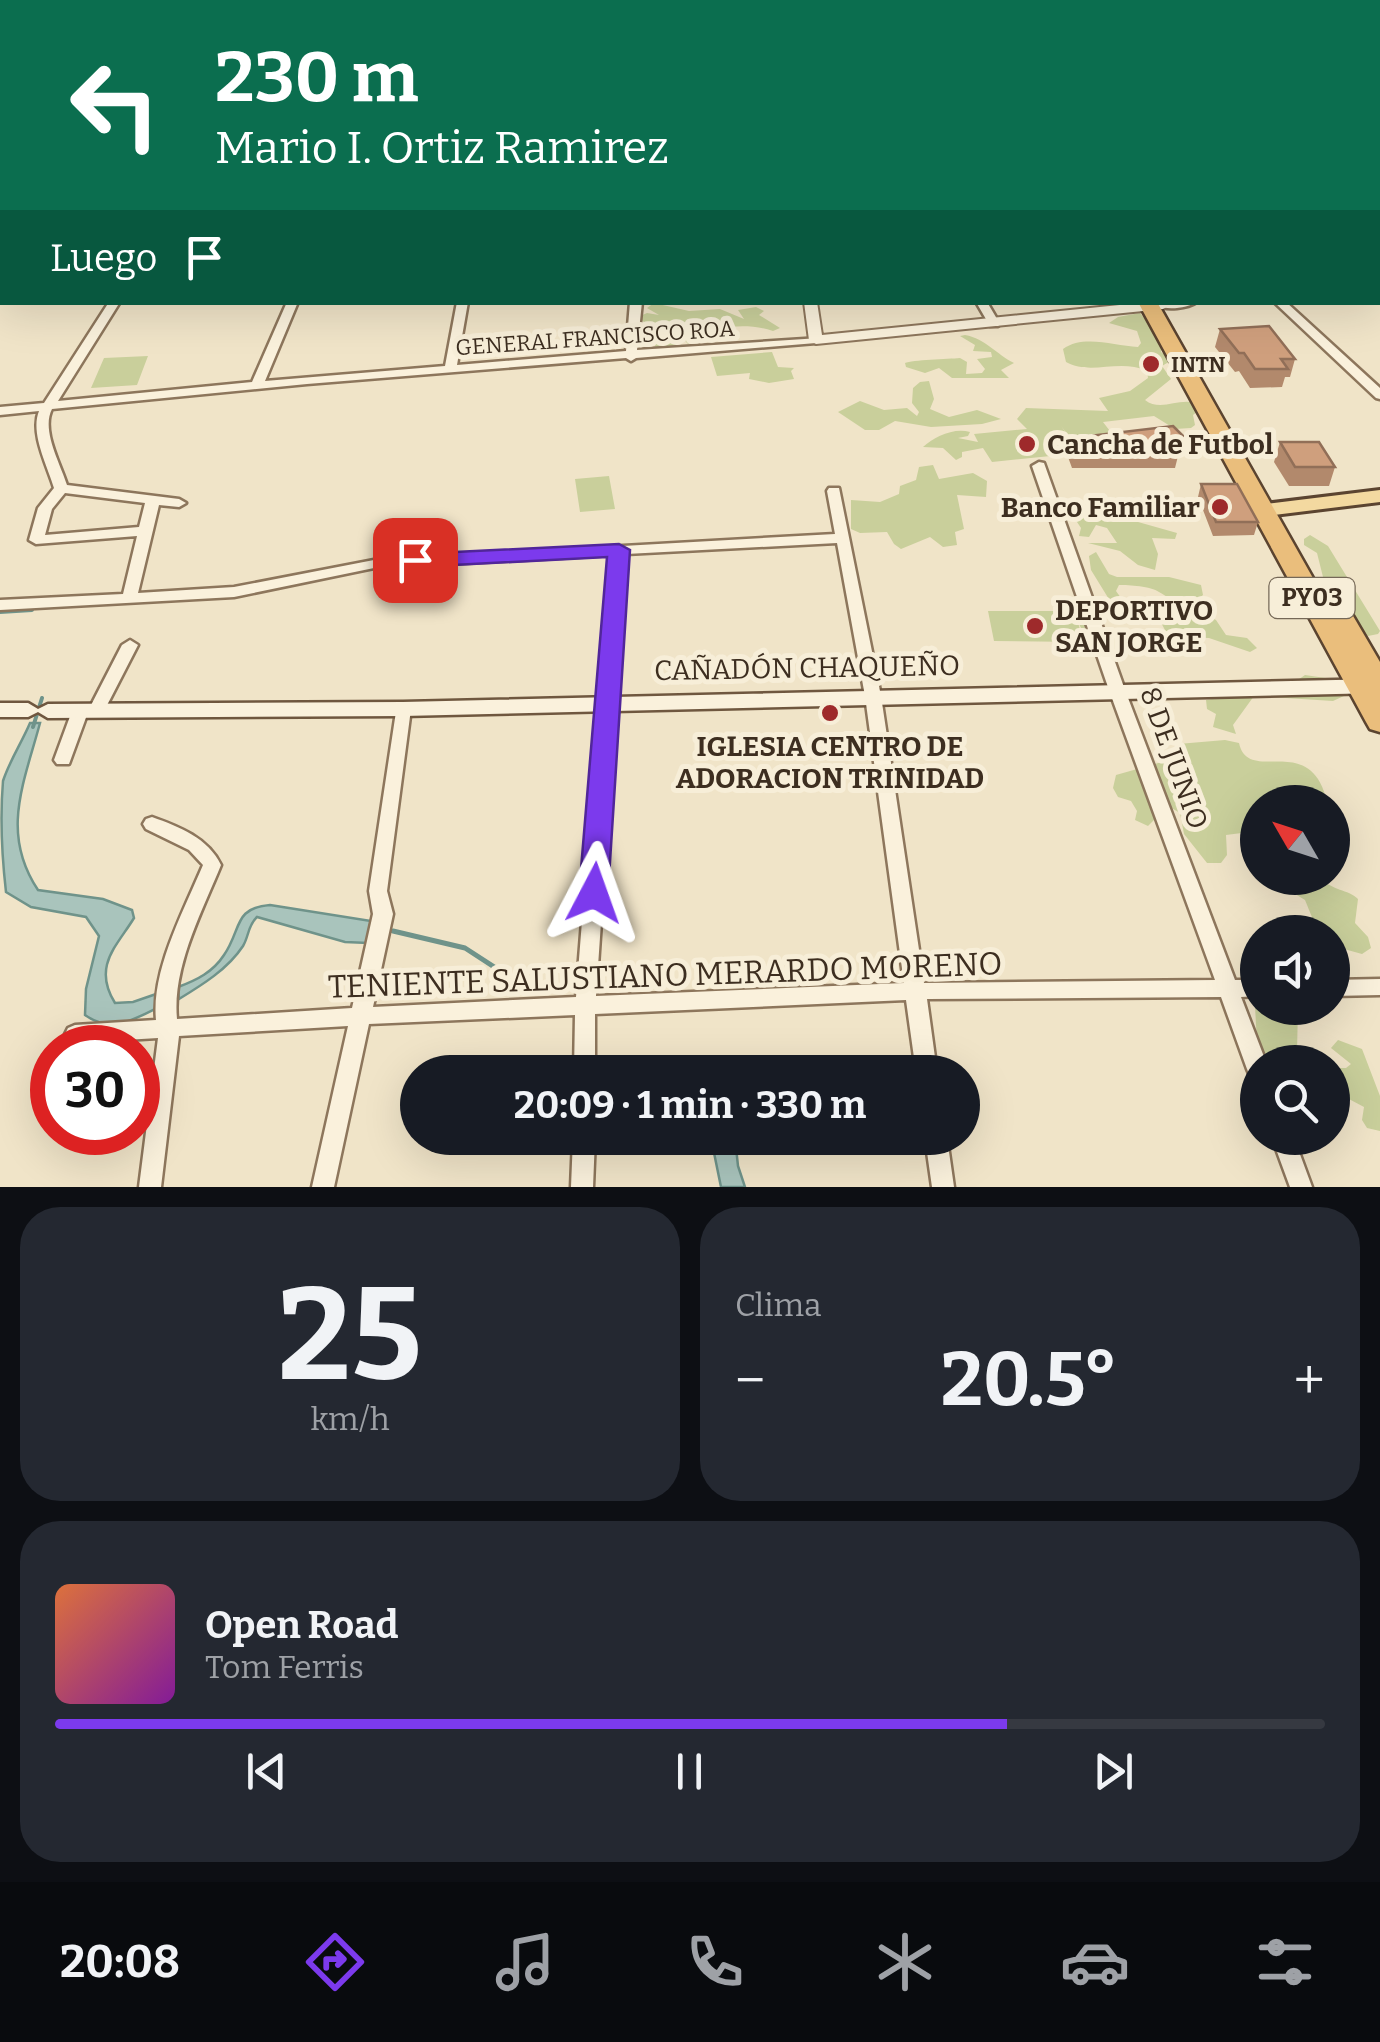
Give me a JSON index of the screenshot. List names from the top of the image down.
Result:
{
  "streets": {
    "highway": ["PY03"],
    "main road": ["CAÑADÓN CHAQUEÑO"],
    "street": ["GENERAL FRANCISCO ROA", "8 DE JUNIO", "TENIENTE SALUSTIANO MERARDO MORENO"]
  },
  "crossings": [
    ["PY03", "CAÑADÓN CHAQUEÑO"],
    ["CAÑADÓN CHAQUEÑO", "8 DE JUNIO"],
    ["8 DE JUNIO", "TENIENTE SALUSTIANO MERARDO MORENO"]
  ],
  "places": [
    "INTN",
    "Cancha de Futbol",
    "Banco Familiar",
    "DEPORTIVO SAN JORGE",
    "IGLESIA CENTRO DE ADORACION TRINIDAD"
  ],
  "north": "top left",
  "page": {
    "turn": ["230 m", "Mario I. Ortiz Ramirez"],
    "then": "Luego",
    "limit": "30",
    "trip": "20:09 · 1 min · 330 m",
    "tile": [
      ["25", "km/h"],
      "Clima"
    ],
    "heat": ["−", "20.5°", "+"],
    "song": ["Open Road", "Tom Ferris"],
    "tabs": "20:08"
  }
}
